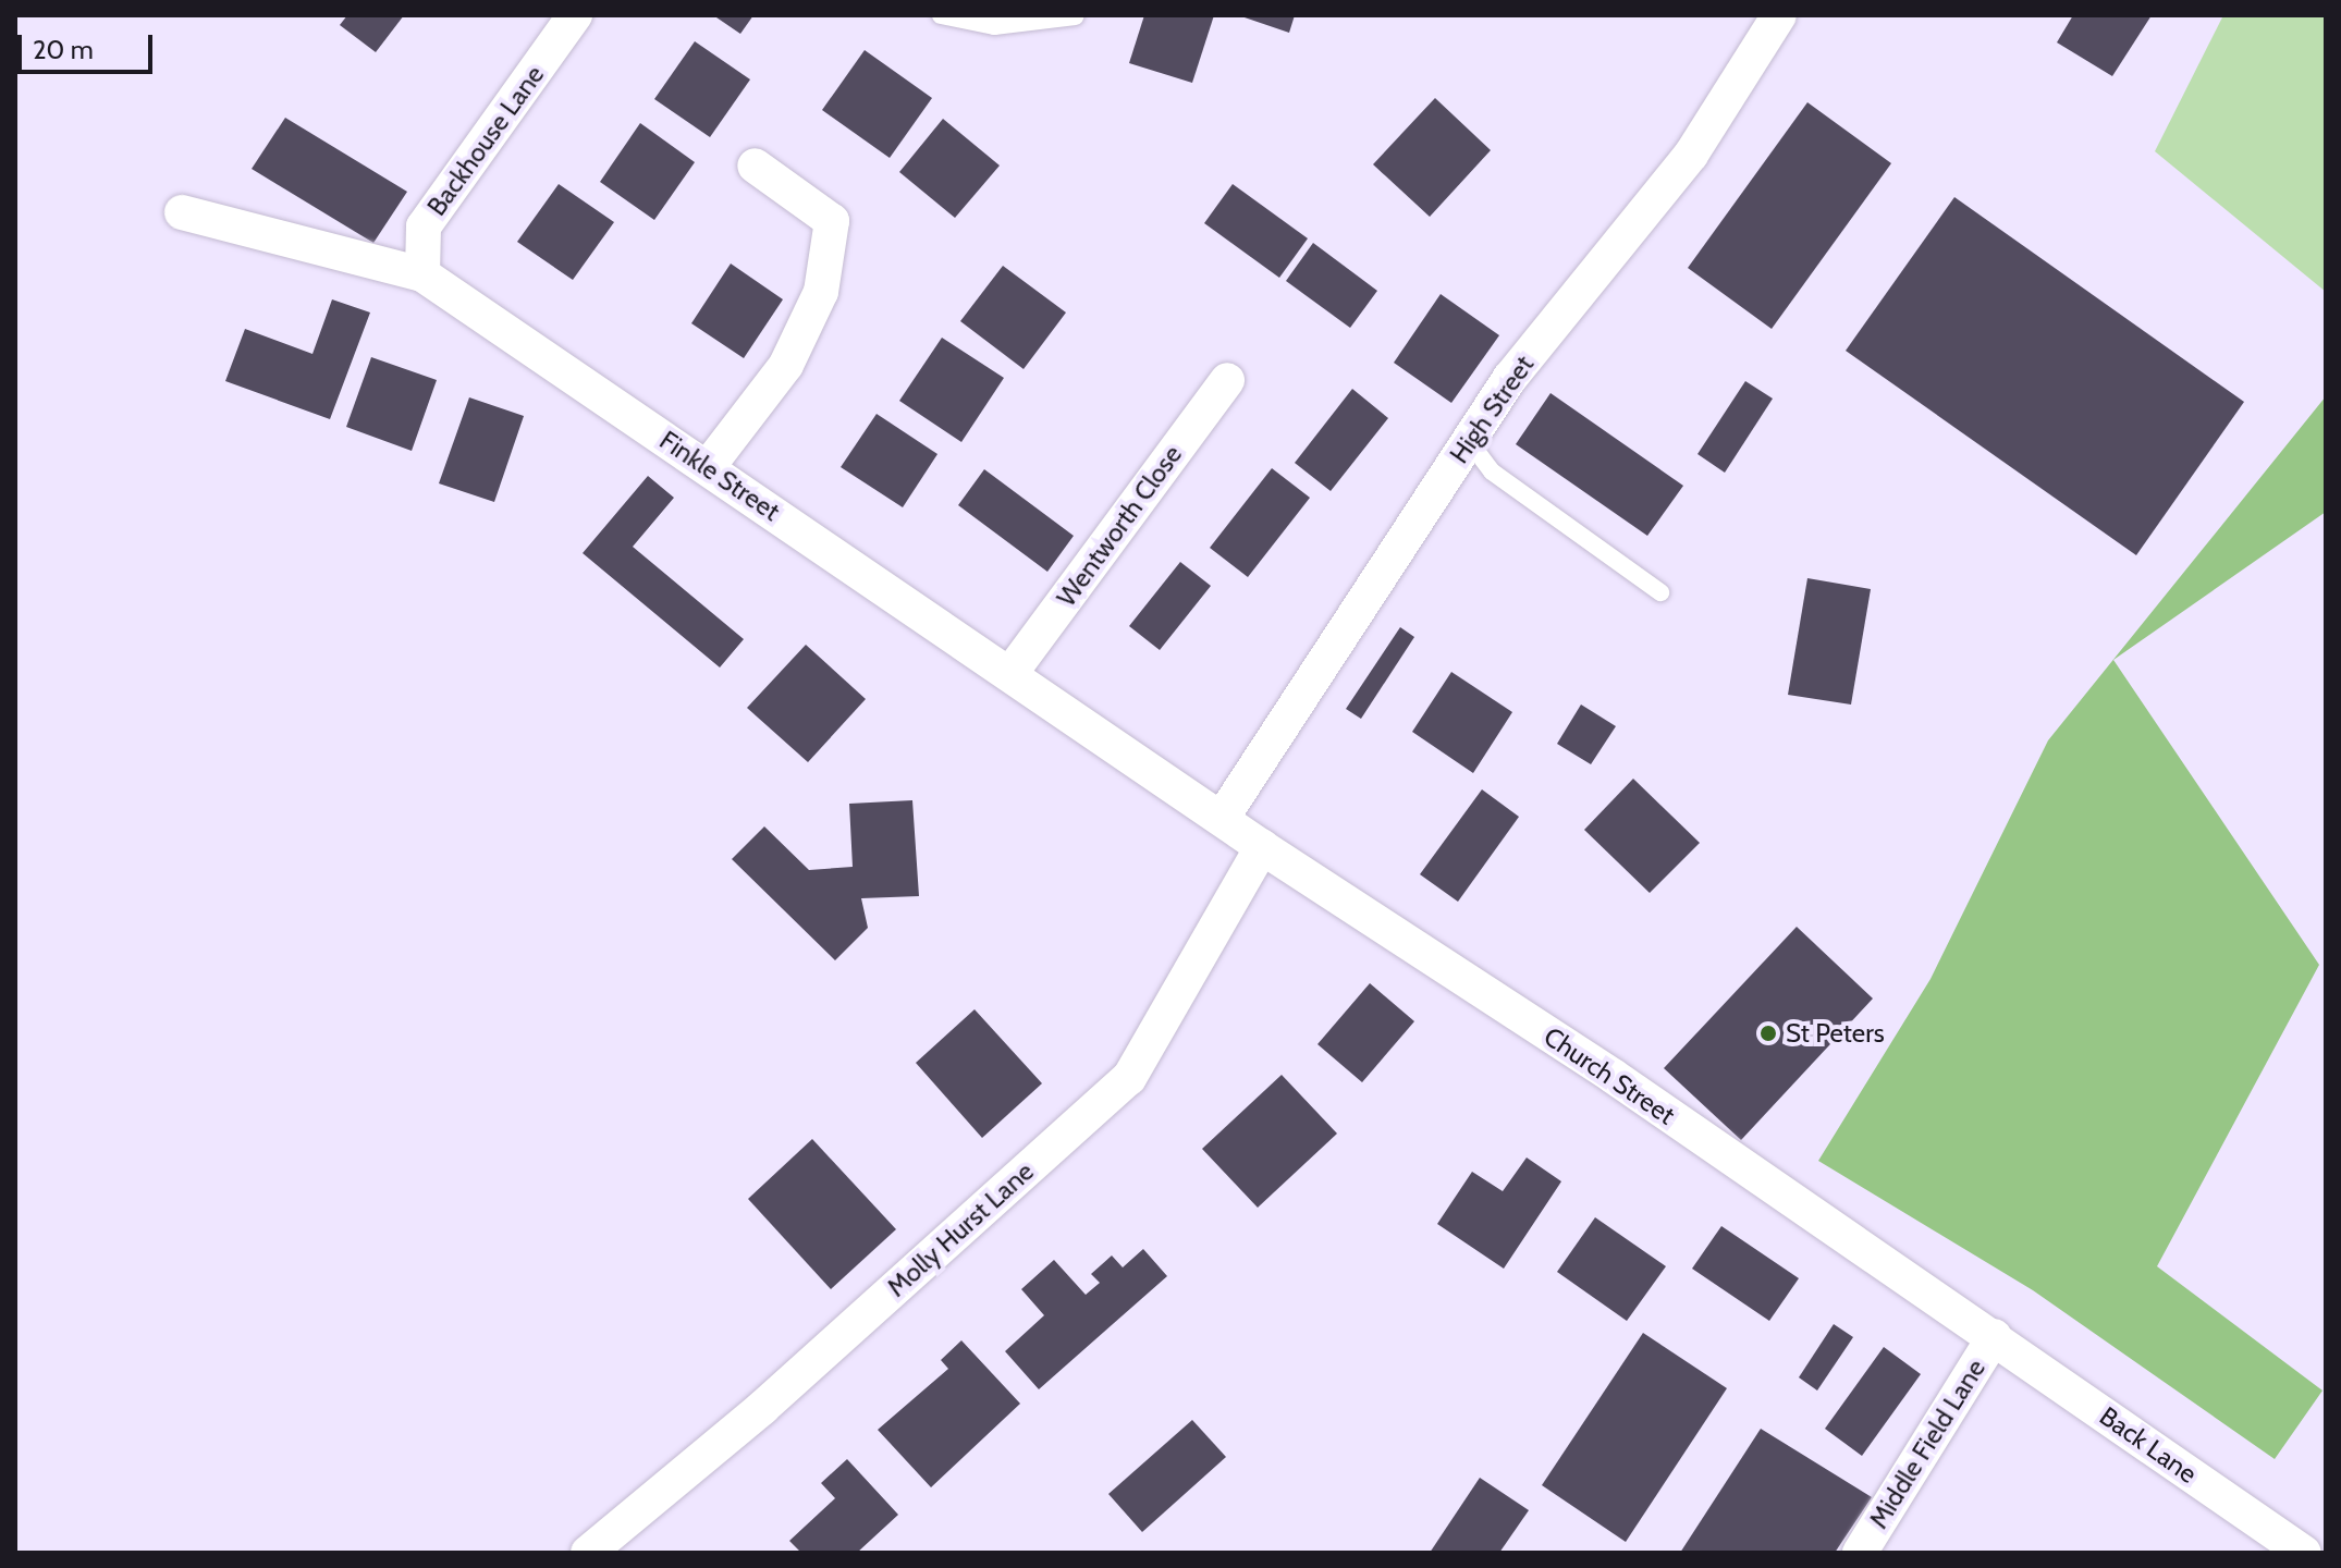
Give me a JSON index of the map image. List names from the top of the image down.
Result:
{
  "streets": {
    "street": [
      "Backhouse Lane",
      "High Street",
      "Finkle Street",
      "Wentworth Close",
      "Church Street",
      "Molly Hurst Lane",
      "Middle Field Lane",
      "Back Lane"
    ]
  },
  "crossings": [
    ["Backhouse Lane", "Finkle Street"],
    ["High Street", "Finkle Street"],
    ["High Street", "Church Street"],
    ["Finkle Street", "Wentworth Close"],
    ["Finkle Street", "Church Street"],
    ["Church Street", "Molly Hurst Lane"],
    ["Church Street", "Middle Field Lane"],
    ["Church Street", "Back Lane"],
    ["Middle Field Lane", "Back Lane"]
  ],
  "places": ["St Peters"],
  "scale_bar": "20 m"
}
